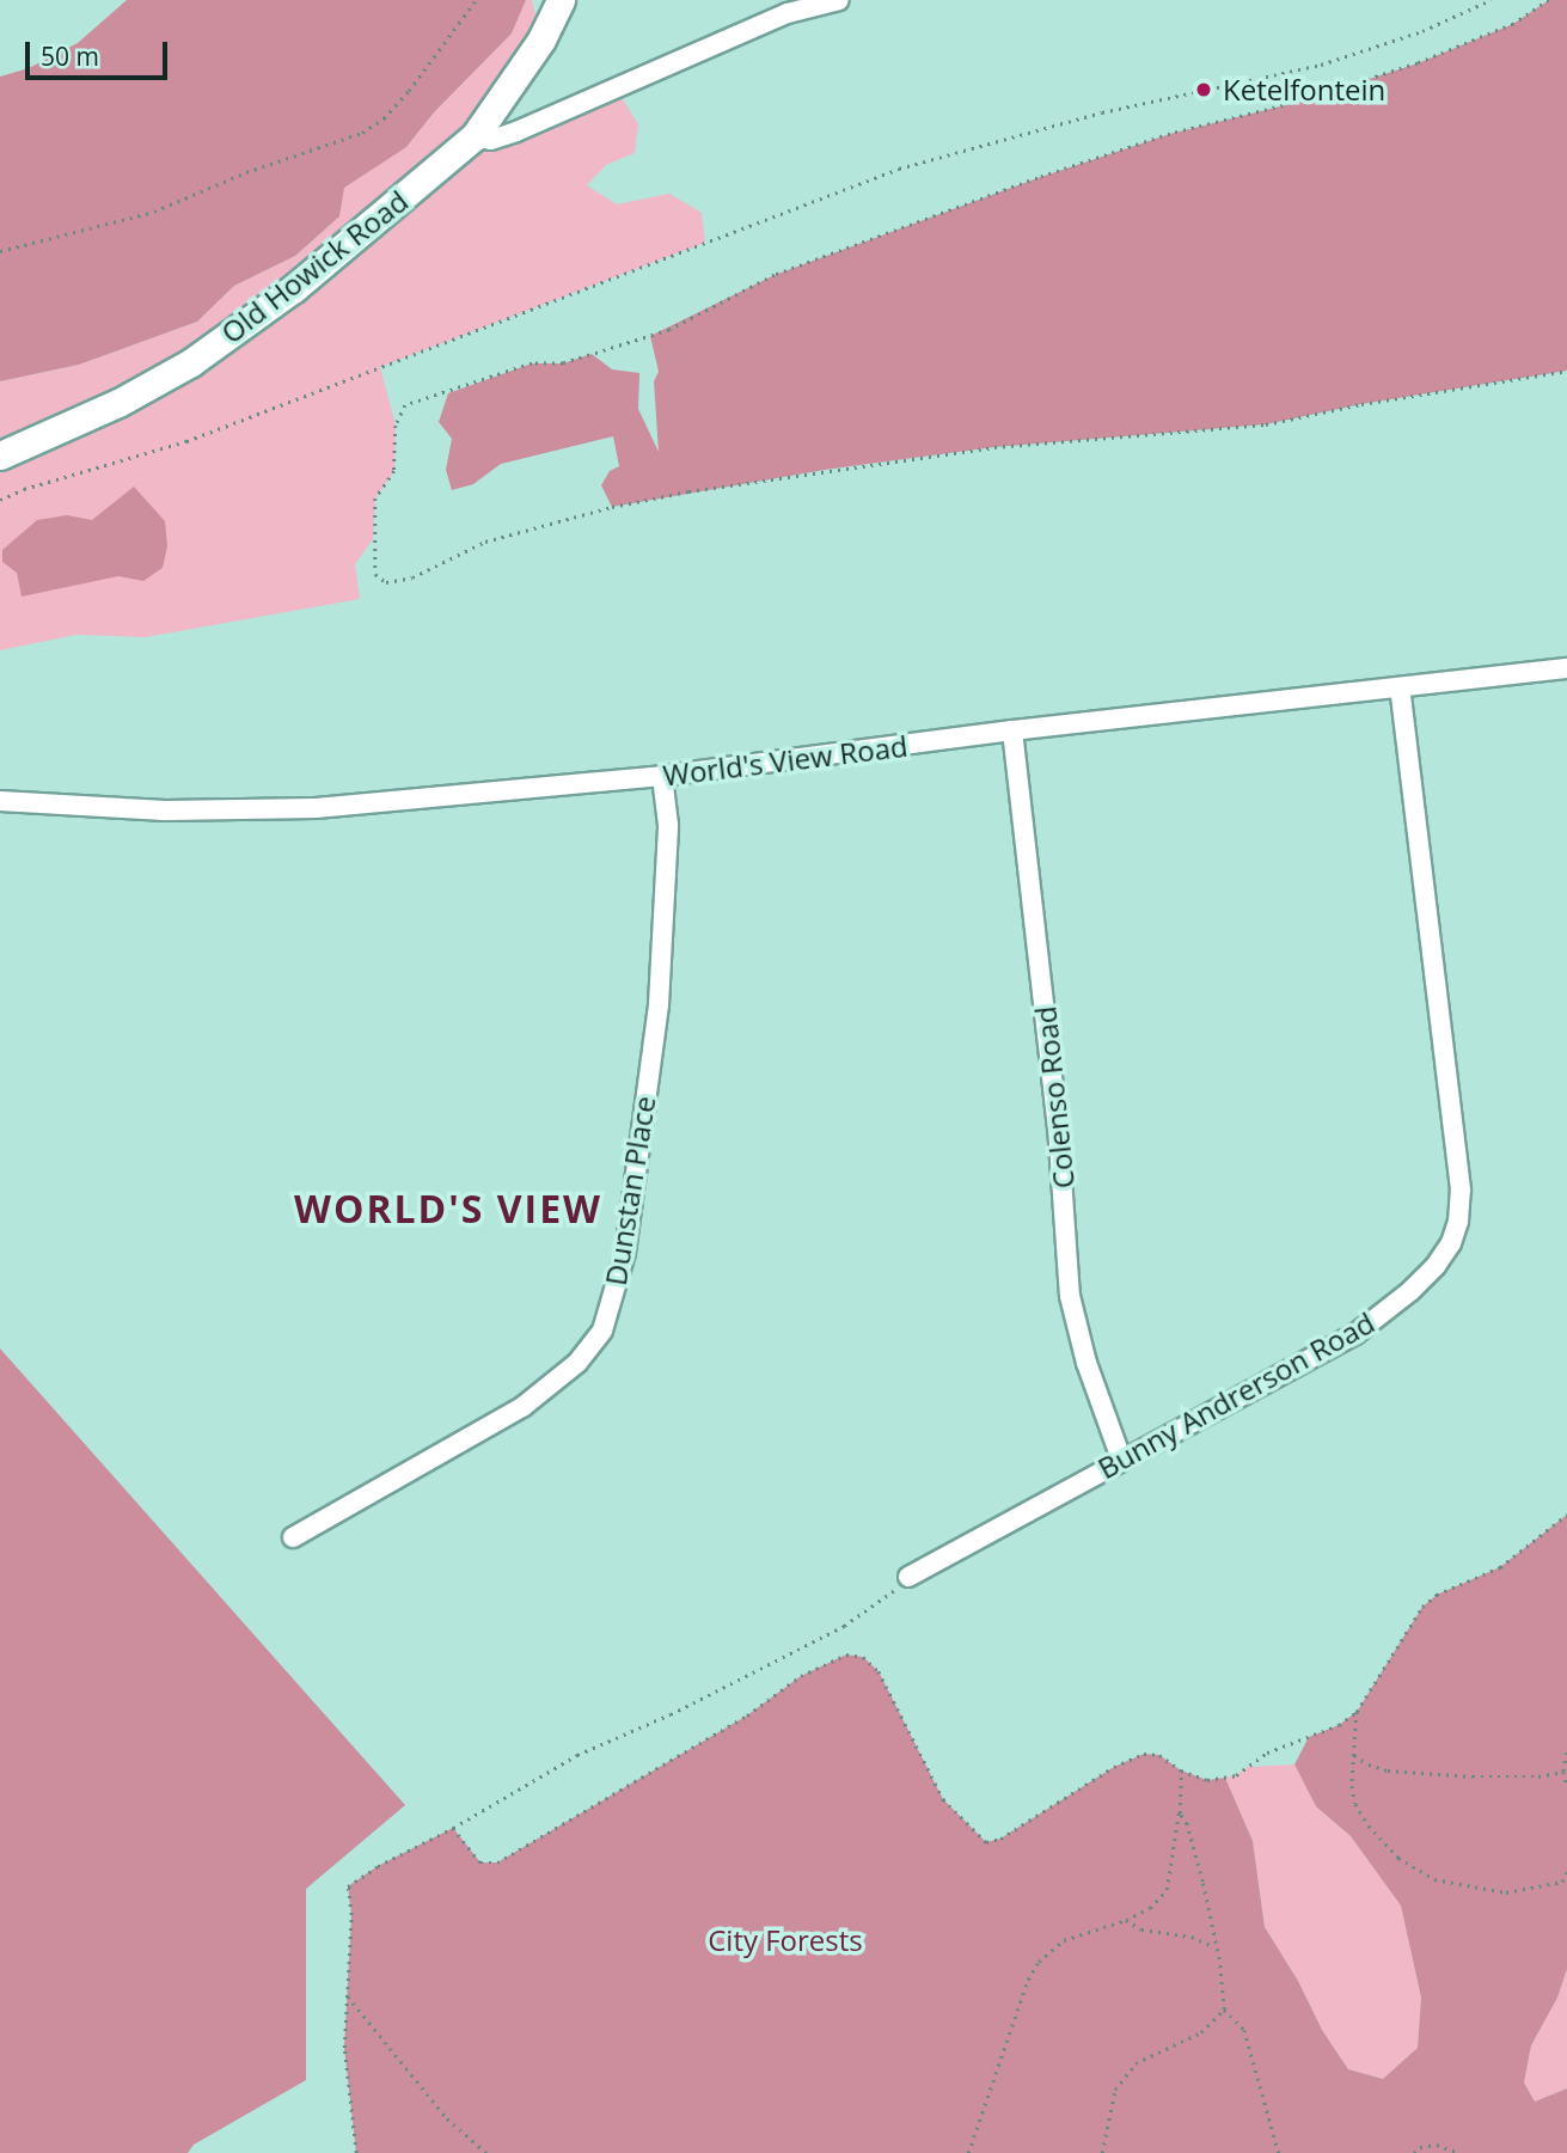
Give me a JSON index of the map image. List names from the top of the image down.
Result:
{
  "streets": {
    "main road": ["Old Howick Road"],
    "street": [
      "World's View Road",
      "Colenso Road",
      "Dunstan Place",
      "Bunny Andrerson Road"
    ]
  },
  "crossings": [
    ["World's View Road", "Colenso Road"],
    ["World's View Road", "Dunstan Place"],
    ["World's View Road", "Bunny Andrerson Road"],
    ["Colenso Road", "Bunny Andrerson Road"]
  ],
  "districts": ["WORLD'S VIEW"],
  "parks": ["City Forests"],
  "places": ["Ketelfontein"],
  "scale_bar": "50 m"
}
